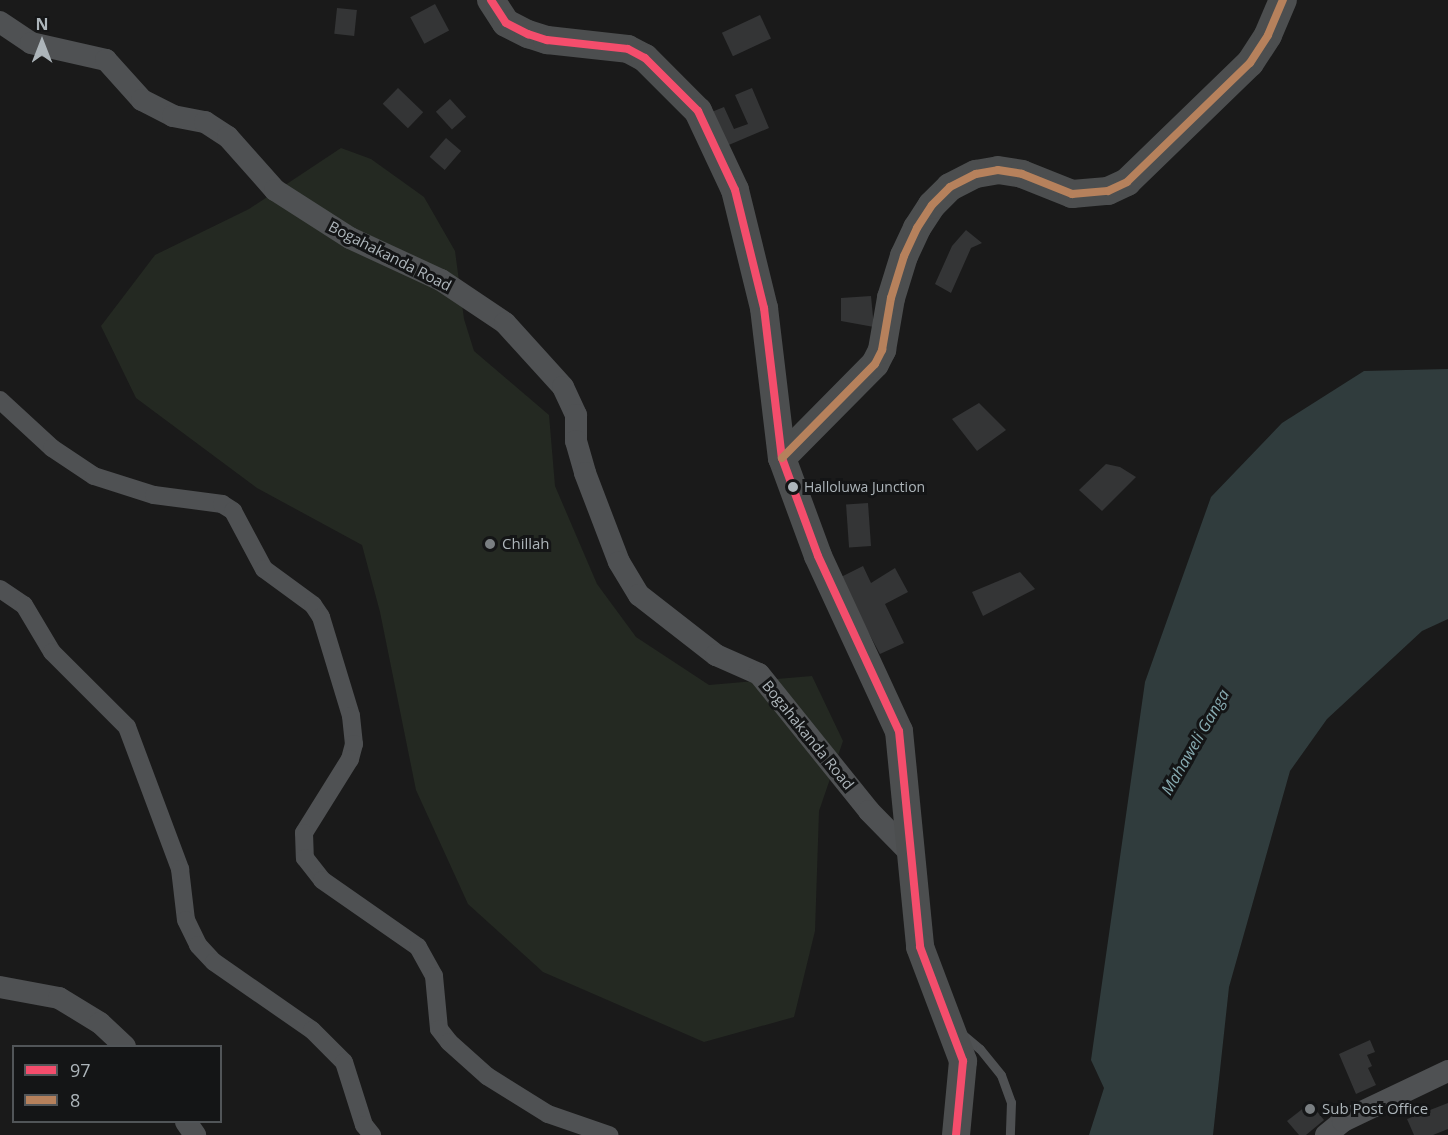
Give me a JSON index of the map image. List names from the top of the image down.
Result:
{
  "streets": {
    "street": ["Bogahakanda Road"]
  },
  "water": ["Mahaweli Ganga"],
  "places": ["Halloluwa Junction", "Chillah", "Sub Post Office"],
  "lines": ["transit line 97", "transit line 8"],
  "legend": ["97", "8"],
  "north": "top"
}
